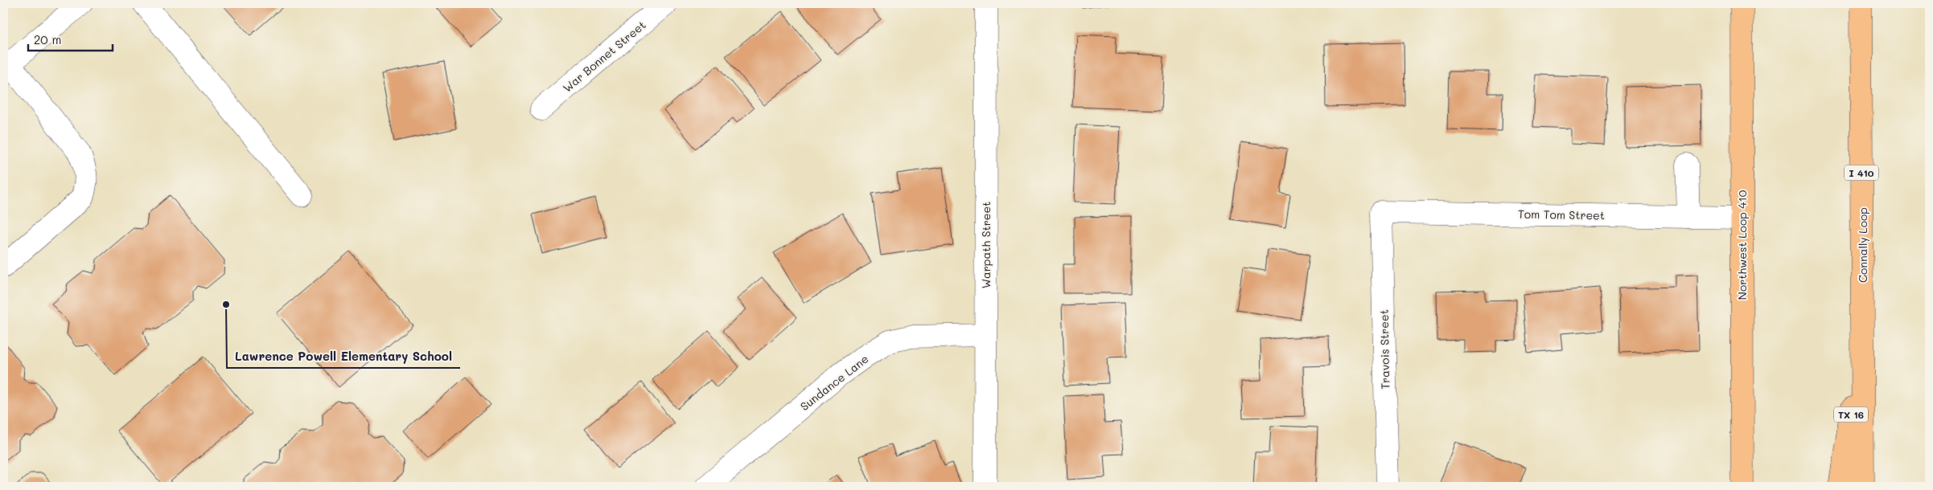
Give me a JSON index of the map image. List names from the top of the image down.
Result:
{
  "streets": {
    "main road": [
      "I 410",
      "Northwest Loop 410",
      "Connally Loop",
      "TX 16"
    ],
    "street": [
      "War Bonnet Street",
      "Tom Tom Street",
      "Warpath Street",
      "Travois Street",
      "Sundance Lane"
    ]
  },
  "crossings": [
    ["Tom Tom Street", "Northwest Loop 410"],
    ["Tom Tom Street", "Travois Street"],
    ["Warpath Street", "Sundance Lane"],
    ["Connally Loop", "TX 16"]
  ],
  "places": ["Lawrence Powell Elementary School"],
  "scale_bar": "20 m"
}
